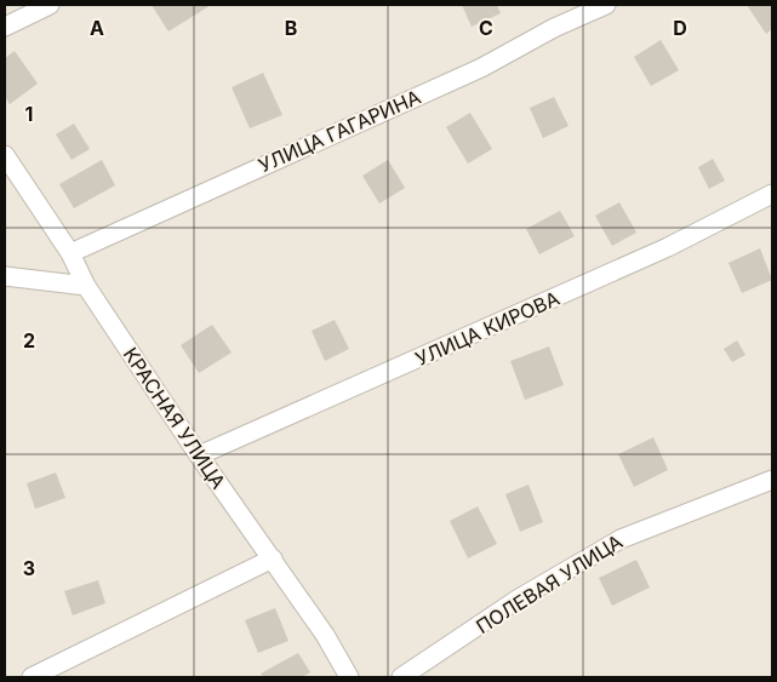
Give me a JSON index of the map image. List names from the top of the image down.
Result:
{
  "streets": {
    "street": [
      "УЛИЦА ГАГАРИНА",
      "УЛИЦА КИРОВА",
      "КРАСНАЯ УЛИЦА",
      "ПОЛЕВАЯ УЛИЦА"
    ]
  },
  "crossings": [
    ["УЛИЦА ГАГАРИНА", "КРАСНАЯ УЛИЦА"],
    ["УЛИЦА КИРОВА", "КРАСНАЯ УЛИЦА"]
  ],
  "grid": {
    "columns": [
      "A",
      "B",
      "C",
      "D"
    ],
    "rows": ["1", "2", "3"]
  }
}
